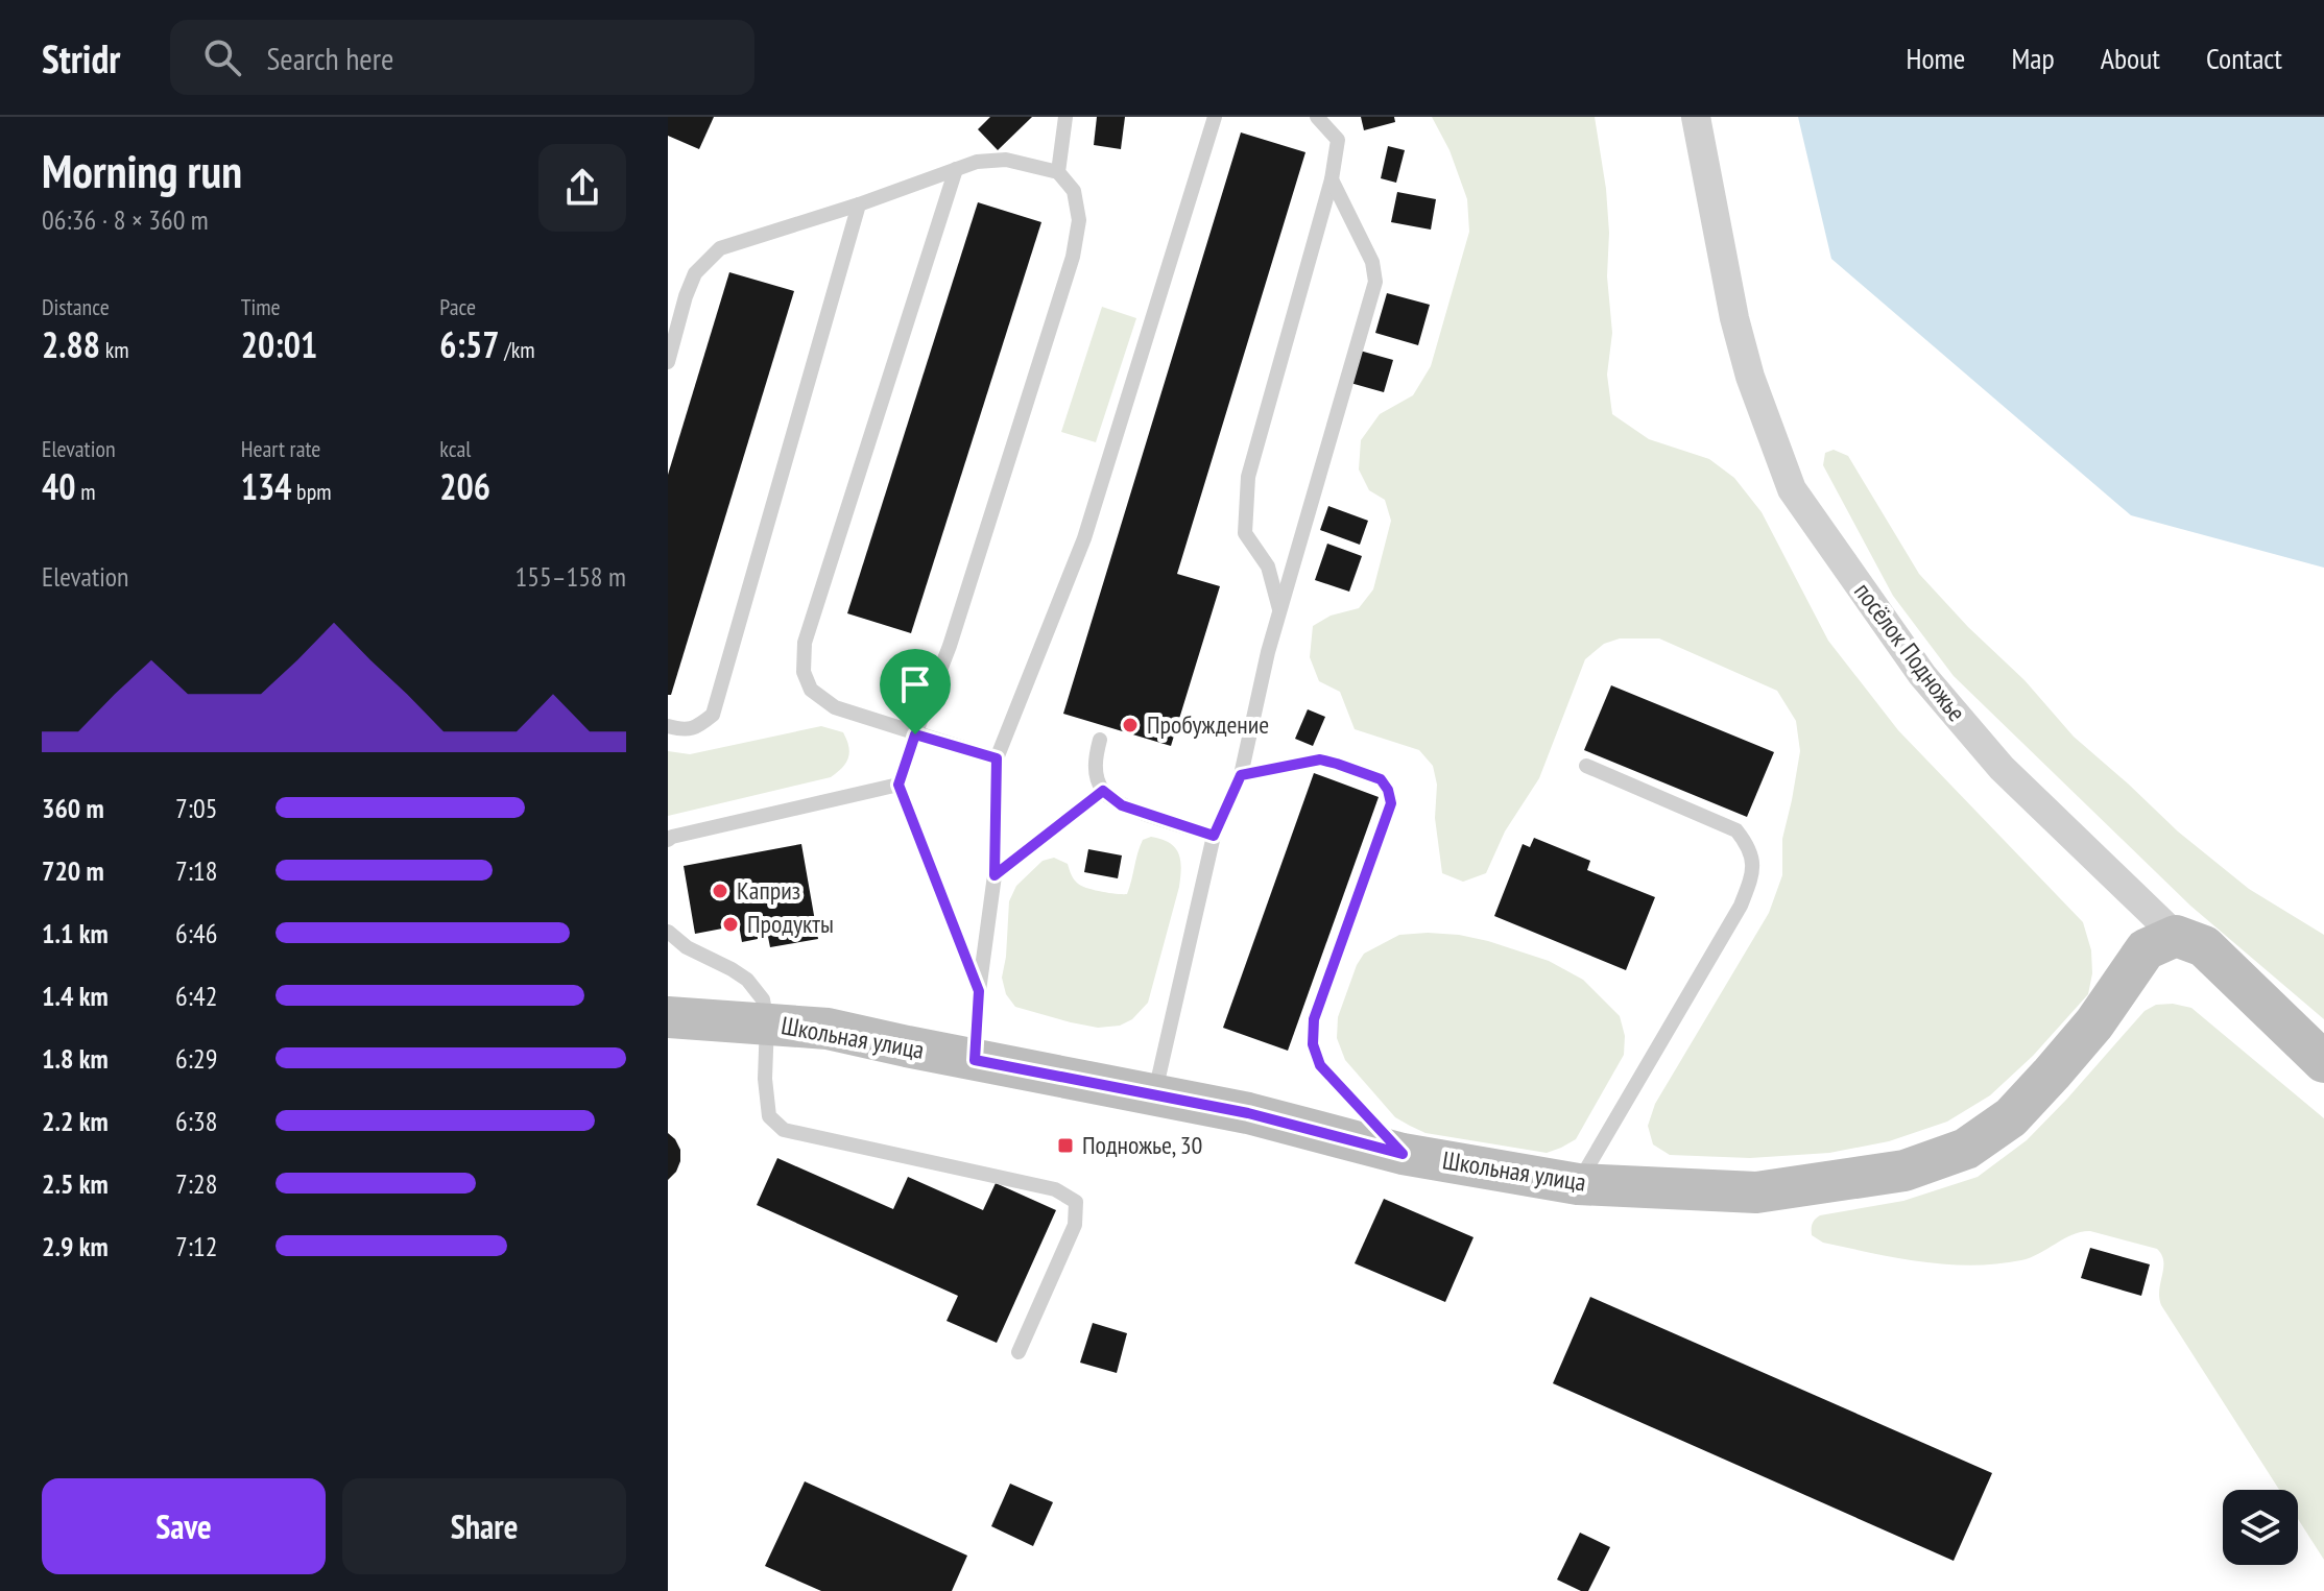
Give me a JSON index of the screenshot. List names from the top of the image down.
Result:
{
  "streets": {
    "main road": ["посёлок Подножье", "Школьная улица"]
  },
  "crossings": [
    ["посёлок Подножье", "Школьная улица"]
  ],
  "places": {
    "other": ["Пробуждение", "Каприз", "Продукты"],
    "transit": ["Подножье, 30"]
  },
  "page": {
    "header": "Stridr",
    "search": "Search here",
    "nav": [
      "Home",
      "Map",
      "About",
      "Contact"
    ],
    "heading": ["Morning run", "06:36 · 8 × 360 m"],
    "stats": [
      ["Distance", "2.88 km"],
      ["Time", "20:01"],
      ["Pace", "6:57 /km"],
      ["Elevation", "40 m"],
      ["Heart rate", "134 bpm"],
      ["kcal", "206"]
    ],
    "chart": ["Elevation", "155–158 m"],
    "list": [
      {
        "name": "360 m",
        "note": "7:05"
      },
      {
        "name": "720 m",
        "note": "7:18"
      },
      {
        "name": "1.1 km",
        "note": "6:46"
      },
      {
        "name": "1.4 km",
        "note": "6:42"
      },
      {
        "name": "1.8 km",
        "note": "6:29"
      },
      {
        "name": "2.2 km",
        "note": "6:38"
      },
      {
        "name": "2.5 km",
        "note": "7:28"
      },
      {
        "name": "2.9 km",
        "note": "7:12"
      }
    ],
    "buttons": ["Save", "Share"]
  }
}
